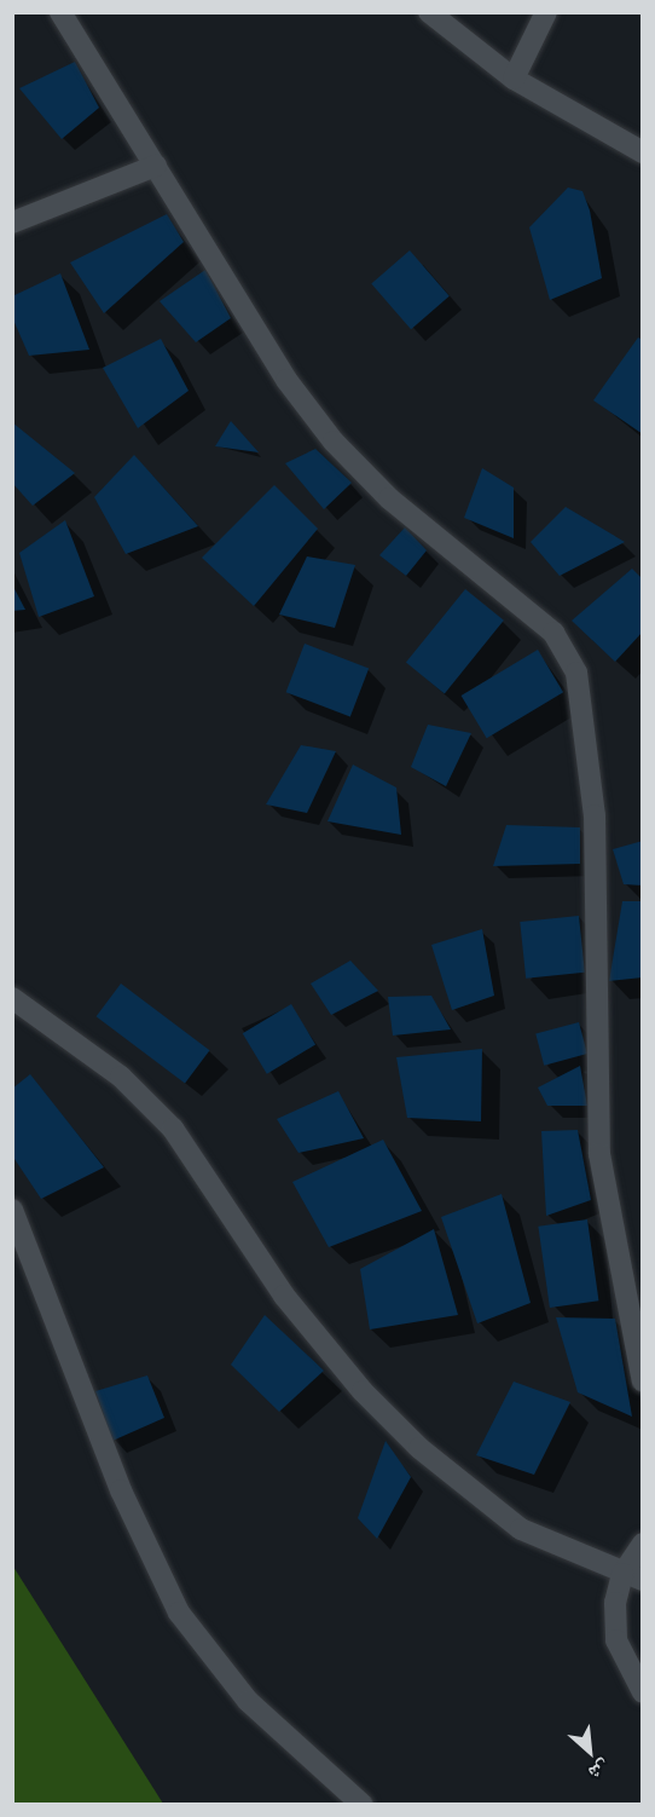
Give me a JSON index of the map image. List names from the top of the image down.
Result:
{
  "north": "bottom right"
}
